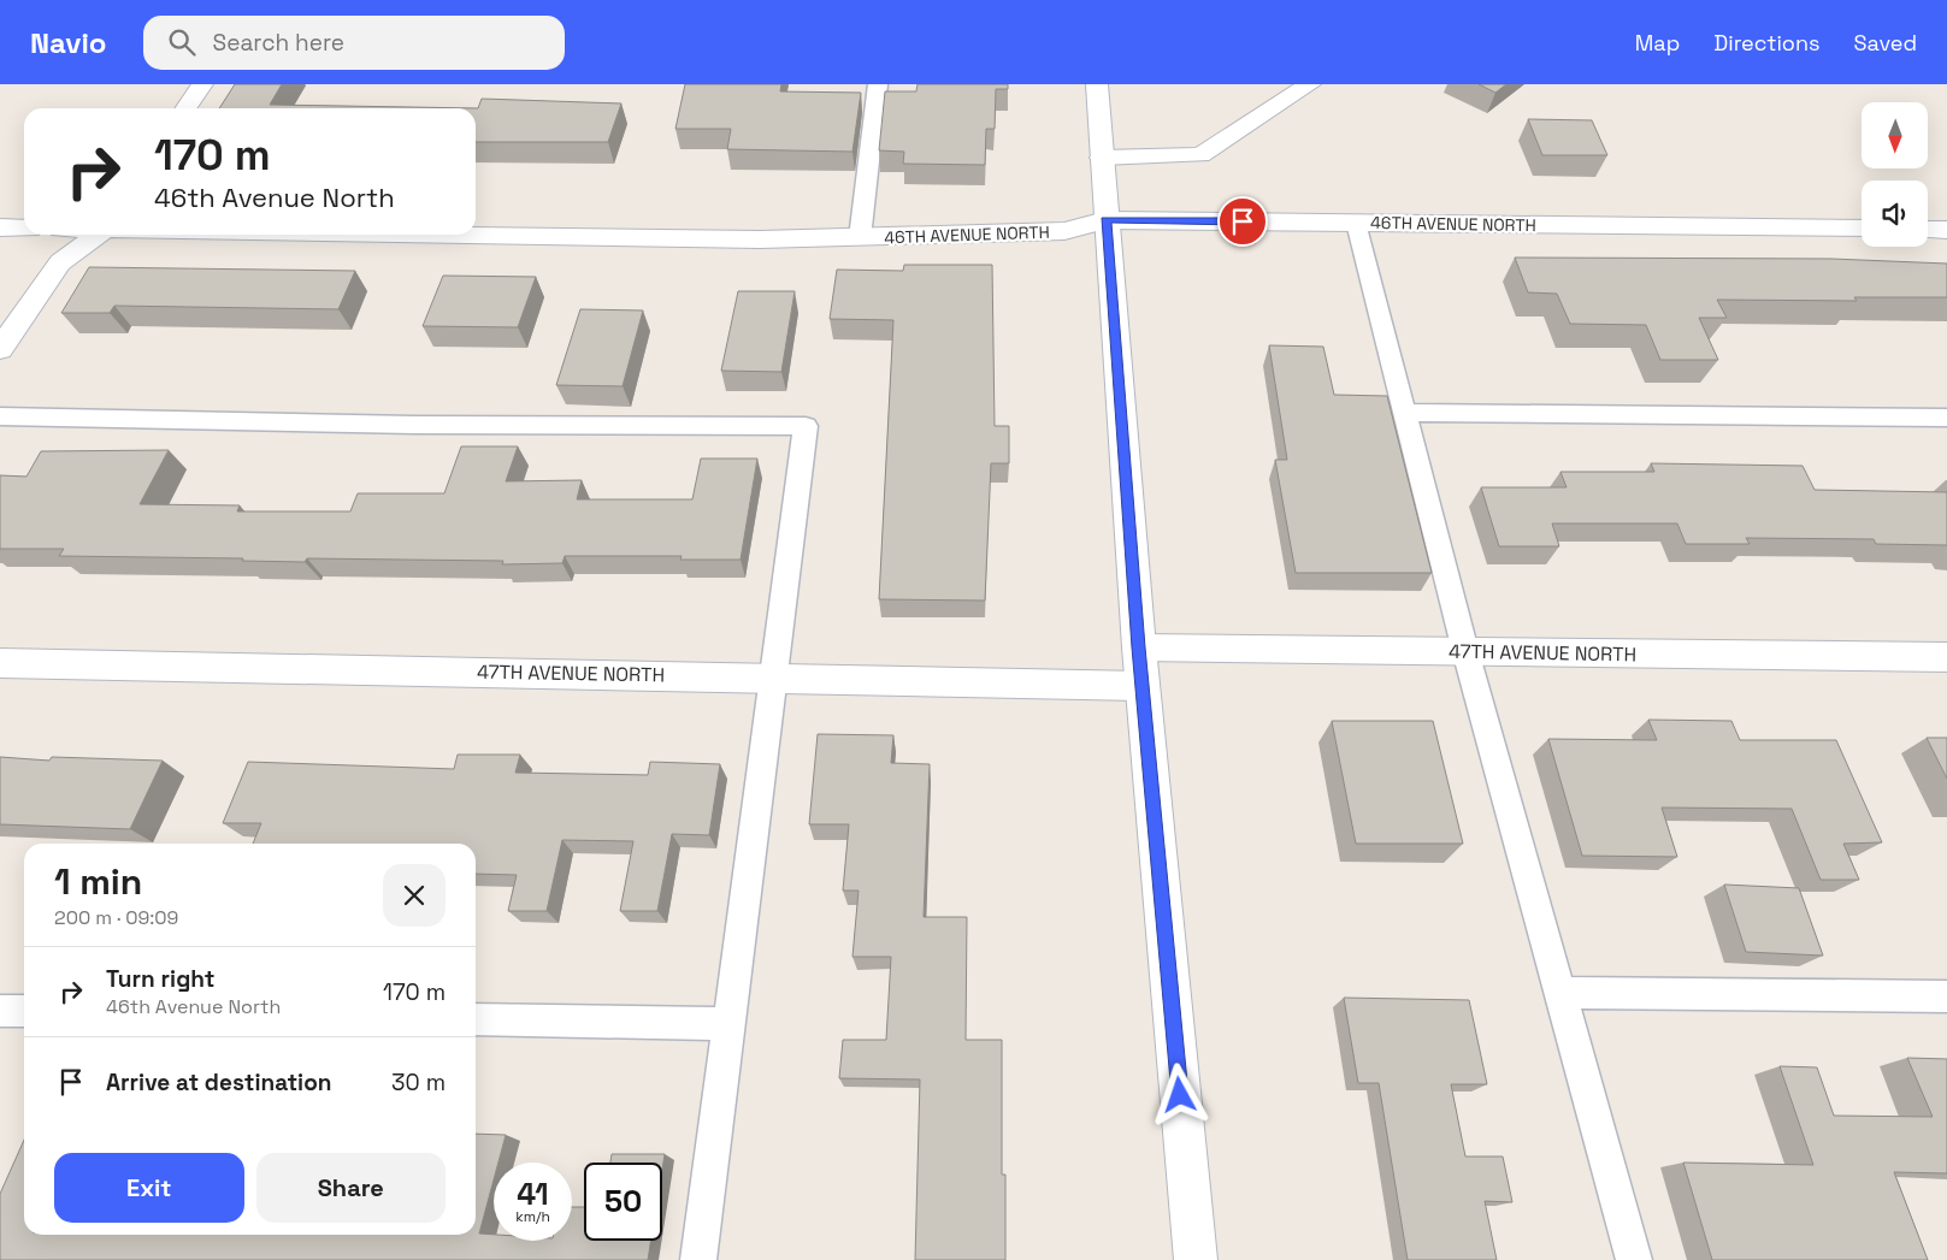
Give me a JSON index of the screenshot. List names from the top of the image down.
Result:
{
  "streets": {
    "street": ["46TH AVENUE NORTH", "47TH AVENUE NORTH"]
  },
  "north": "bottom",
  "page": {
    "header": "Navio",
    "search": "Search here",
    "nav": ["Map", "Directions", "Saved"],
    "turn": ["170 m", "46th Avenue North"],
    "heading": ["1 min", "200 m · 09:09"],
    "list": [
      {
        "name": "Turn right",
        "note": "46th Avenue North",
        "value": "170 m"
      },
      {
        "name": "Arrive at destination",
        "value": "30 m"
      }
    ],
    "buttons": ["Exit", "Share"],
    "speed": "41 km/h",
    "limit": "50"
  }
}
